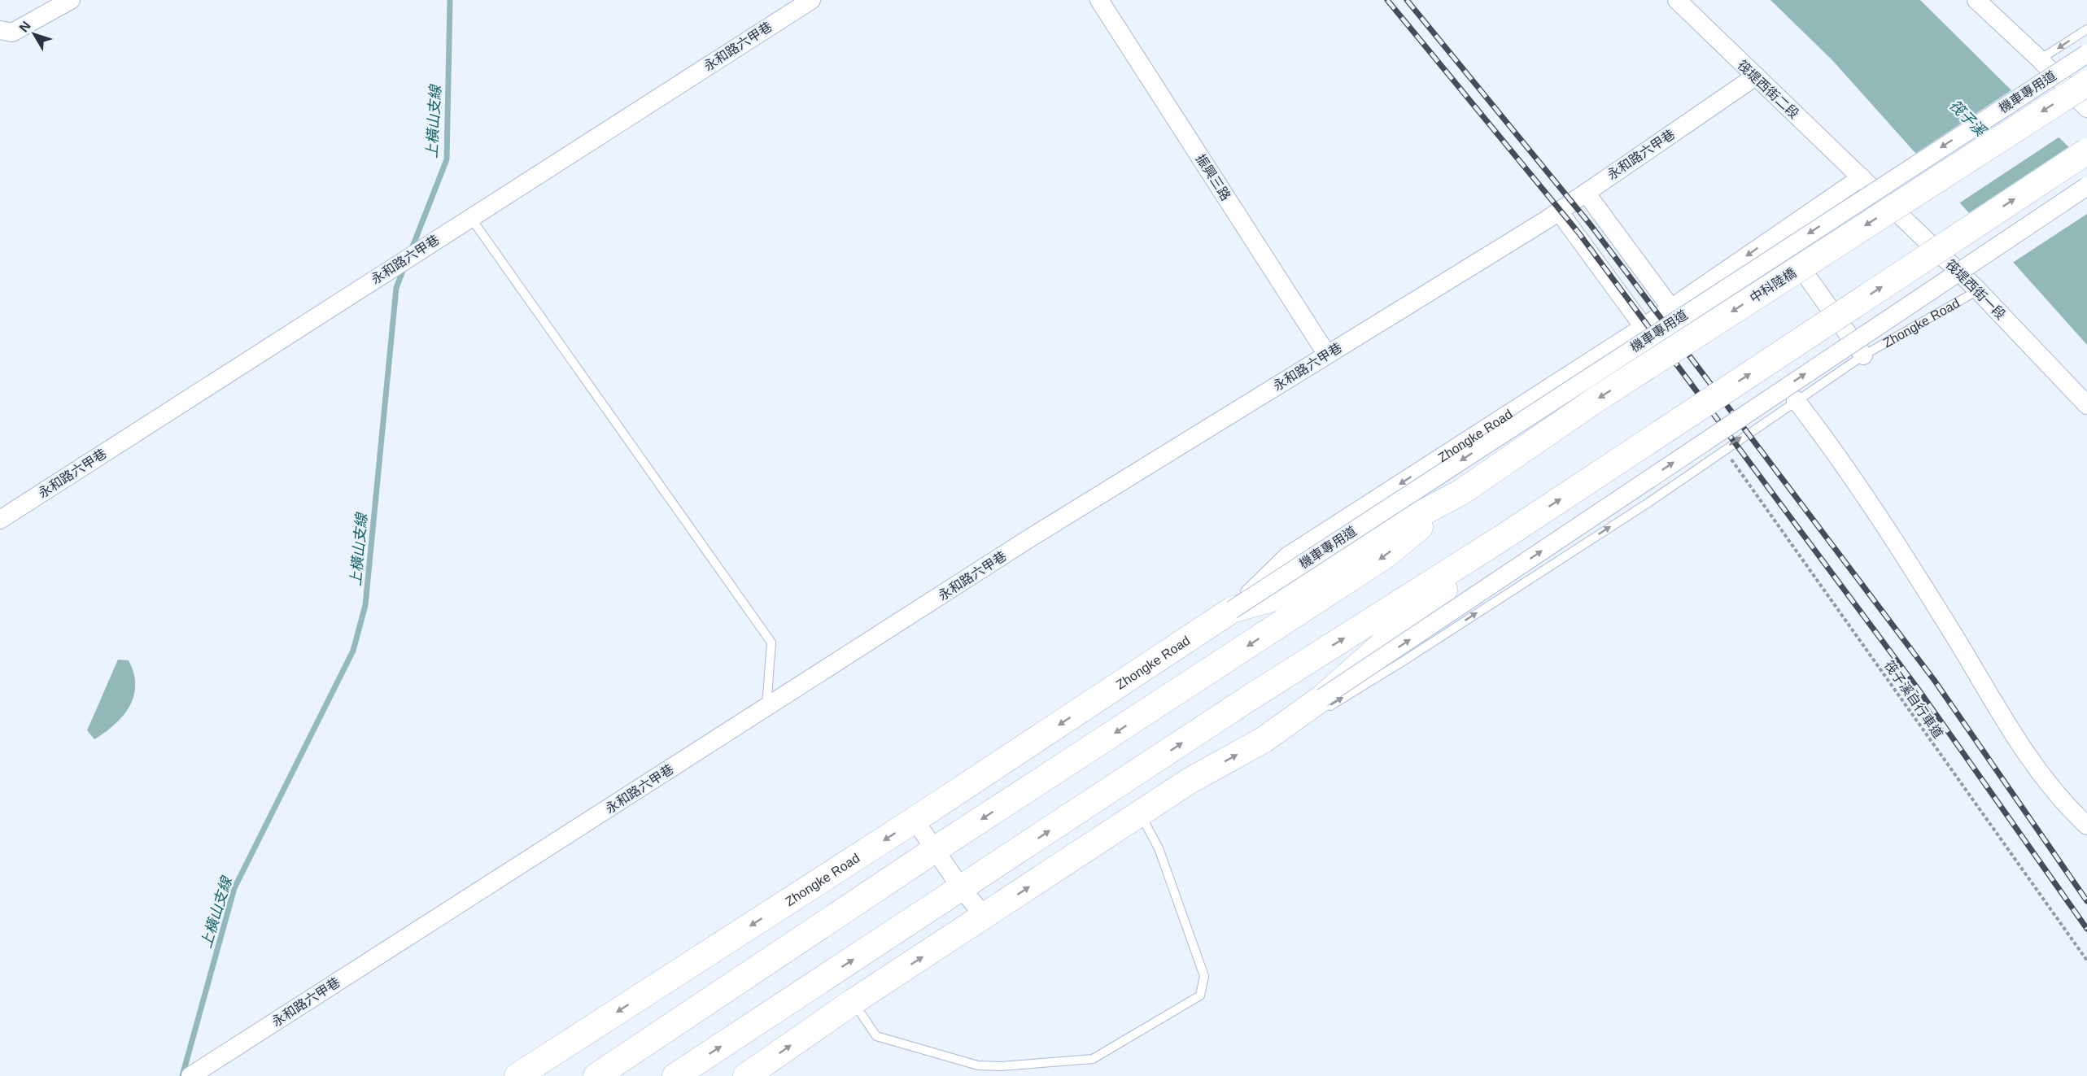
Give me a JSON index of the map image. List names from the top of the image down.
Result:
{
  "streets": {
    "street": [
      "永和路六甲巷",
      "筏堤西街二段",
      "機車專用道",
      "振興三路",
      "中科陸橋",
      "筏堤西街一段",
      "Zhongke Road"
    ],
    "path": ["筏子溪自行車道"]
  },
  "crossings": [
    ["永和路六甲巷", "筏堤西街二段"],
    ["永和路六甲巷", "振興三路"],
    ["筏堤西街二段", "筏堤西街一段"],
    ["筏堤西街二段", "Zhongke Road"],
    ["機車專用道", "Zhongke Road"],
    ["筏堤西街一段", "Zhongke Road"],
    ["Zhongke Road", "筏子溪自行車道"]
  ],
  "water": ["筏子溪", "上橫山支線"],
  "north": "top left"
}
